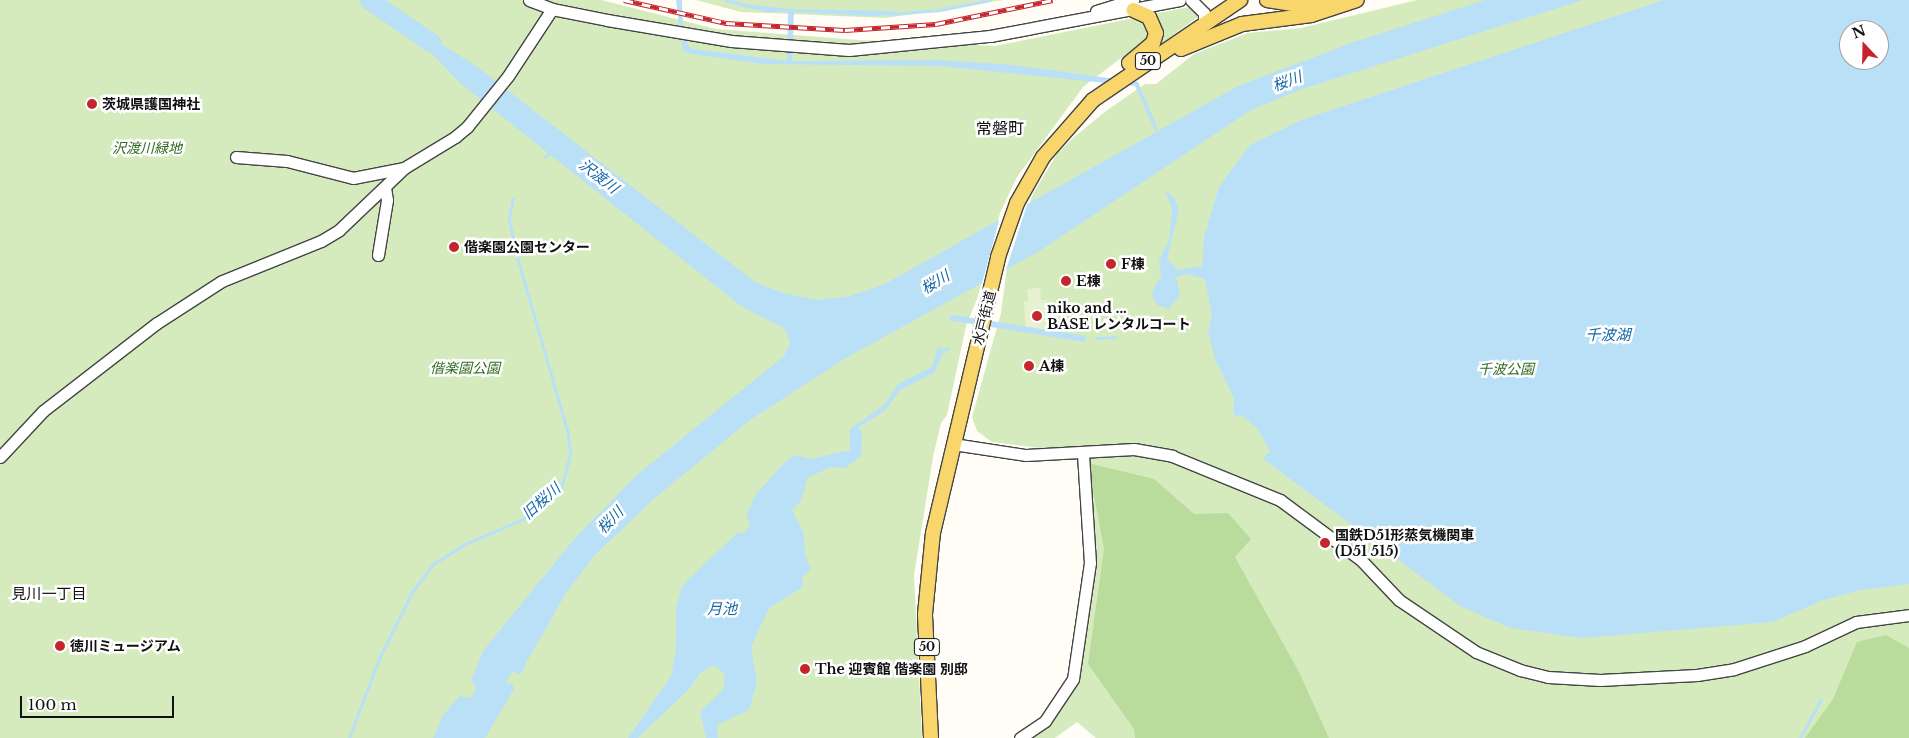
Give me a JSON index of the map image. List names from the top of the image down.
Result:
{
  "streets": {
    "main road": ["50", "水戸街道"]
  },
  "districts": ["常磐町", "見川一丁目"],
  "water": [
    "桜川",
    "沢渡川",
    "千波湖",
    "旧桜川",
    "月池"
  ],
  "parks": ["沢渡川緑地", "偕楽園公園", "千波公園"],
  "places": [
    "茨城県護国神社",
    "偕楽園公園センター",
    "F棟",
    "E棟",
    "niko and ... BASE レンタルコート",
    "A棟",
    "国鉄D51形蒸気機関車 (D51 515)",
    "徳川ミュージアム",
    "The 迎賓館 偕楽園 別邸"
  ],
  "scale_bar": "100 m",
  "north": "top"
}
